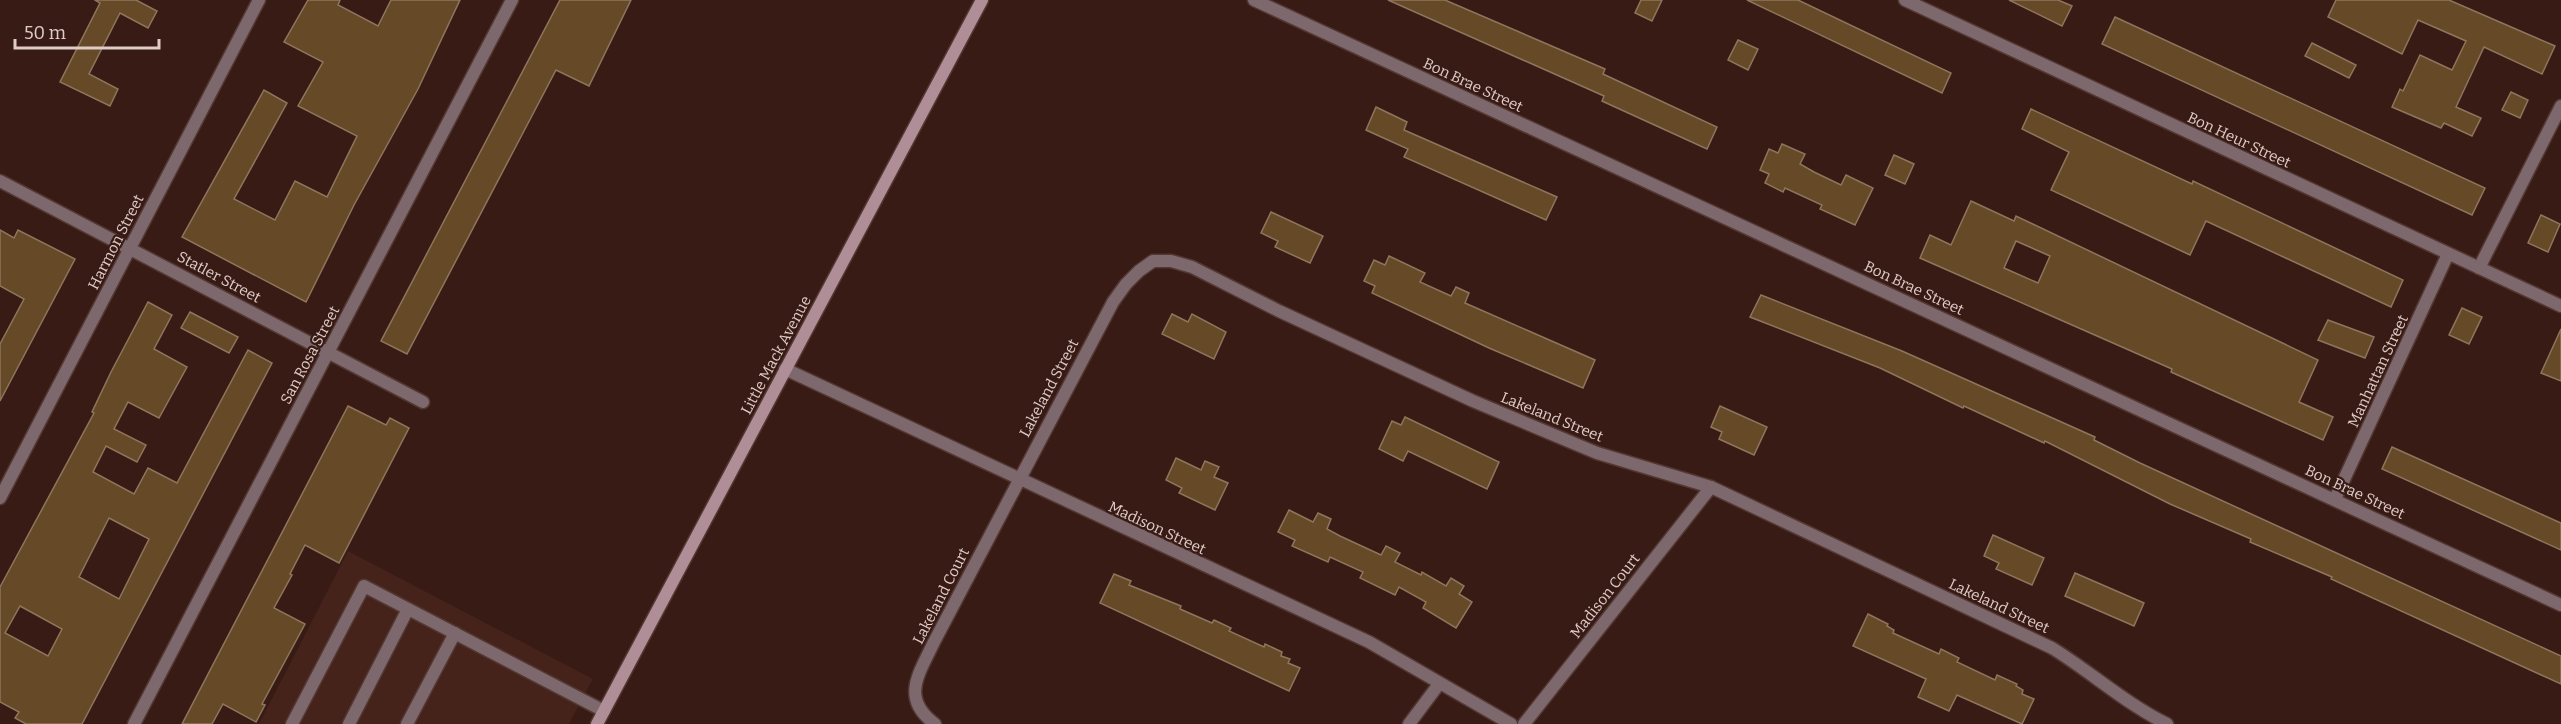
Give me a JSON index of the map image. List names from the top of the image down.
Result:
{
  "streets": {
    "main road": ["Little Mack Avenue"],
    "street": [
      "Bon Brae Street",
      "Bon Heur Street",
      "Harmon Street",
      "Statler Street",
      "San Rosa Street",
      "Manhattan Street",
      "Lakeland Street",
      "Madison Street",
      "Lakeland Court",
      "Madison Court"
    ]
  },
  "crossings": [
    ["Bon Brae Street", "Manhattan Street"],
    ["Bon Heur Street", "Manhattan Street"],
    ["Harmon Street", "Statler Street"],
    ["Statler Street", "San Rosa Street"],
    ["Little Mack Avenue", "Madison Street"],
    ["Lakeland Street", "Madison Street"],
    ["Lakeland Street", "Lakeland Court"],
    ["Lakeland Street", "Madison Court"],
    ["Madison Street", "Lakeland Court"]
  ],
  "scale_bar": "50 m"
}
